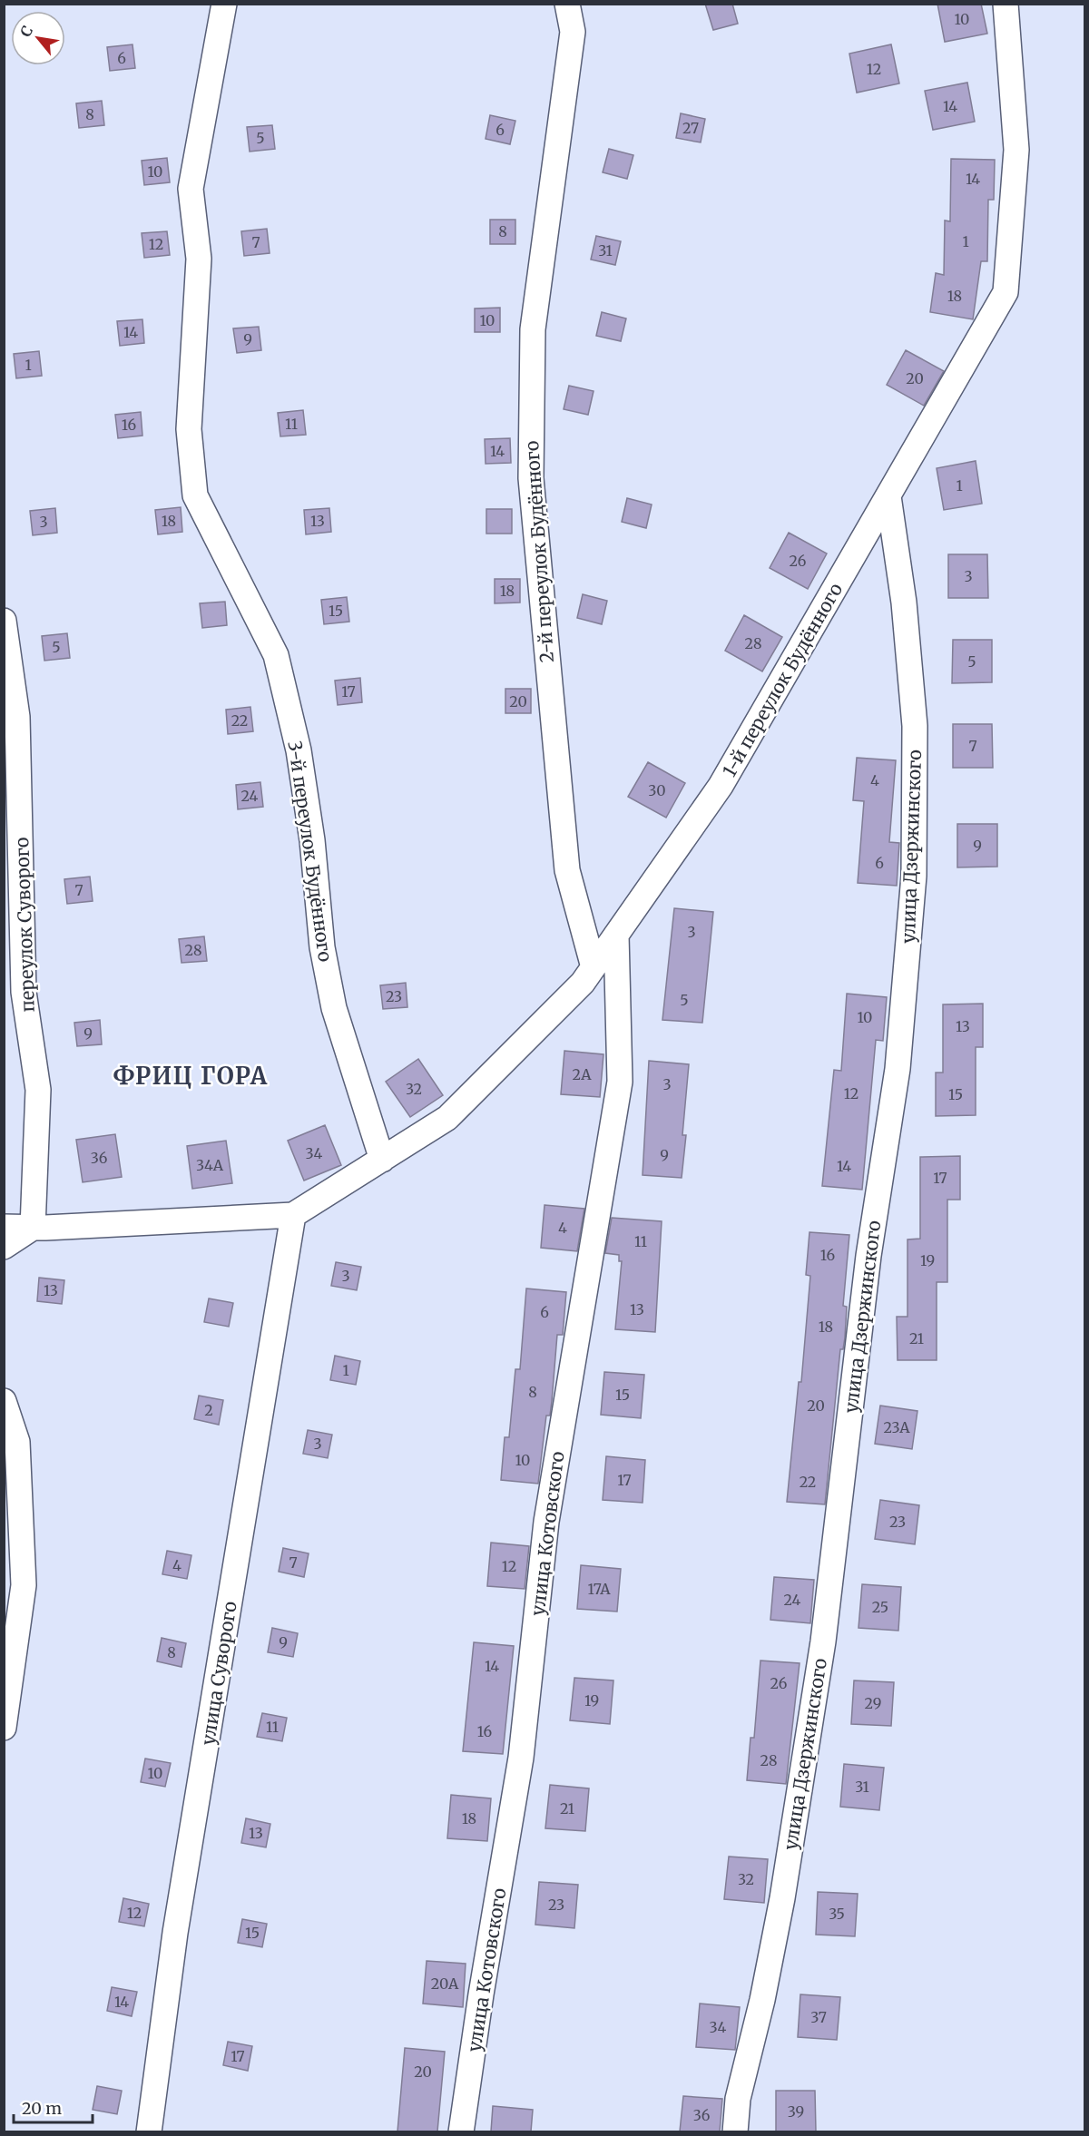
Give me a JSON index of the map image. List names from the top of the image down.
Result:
{
  "streets": {
    "street": [
      "2-й переулок Будённого",
      "1-й переулок Будённого",
      "улица Дзержинского",
      "3-й переулок Будённого",
      "переулок Суворого",
      "улица Котовского",
      "улица Суворого"
    ]
  },
  "crossings": [
    ["2-й переулок Будённого", "1-й переулок Будённого"],
    ["1-й переулок Будённого", "улица Дзержинского"],
    ["1-й переулок Будённого", "3-й переулок Будённого"],
    ["1-й переулок Будённого", "улица Котовского"],
    ["1-й переулок Будённого", "улица Суворого"]
  ],
  "districts": ["ФРИЦ ГОРА"],
  "house_numbers": [
    "10",
    "6",
    "12",
    "14",
    "8",
    "27",
    "6",
    "5",
    "10",
    "14",
    "8",
    "1",
    "7",
    "12",
    "31",
    "18",
    "10",
    "14",
    "9",
    "1",
    "20",
    "11",
    "16",
    "14",
    "1",
    "18",
    "13",
    "3",
    "26",
    "3",
    "18",
    "15",
    "28",
    "5",
    "5",
    "17",
    "20",
    "22",
    "7",
    "4",
    "30",
    "24",
    "9",
    "6",
    "7",
    "3",
    "28",
    "23",
    "5",
    "10",
    "13",
    "9",
    "2А",
    "3",
    "32",
    "12",
    "15",
    "34",
    "9",
    "36",
    "34А",
    "14",
    "17",
    "4",
    "11",
    "16",
    "19",
    "3",
    "13",
    "13",
    "6",
    "18",
    "21",
    "1",
    "8",
    "15",
    "20",
    "2",
    "23А",
    "3",
    "10",
    "17",
    "22",
    "23",
    "7",
    "4",
    "12",
    "17А",
    "24",
    "25",
    "9",
    "8",
    "14",
    "26",
    "19",
    "29",
    "11",
    "16",
    "28",
    "10",
    "31",
    "21",
    "18",
    "13",
    "32",
    "23",
    "12",
    "35",
    "15",
    "20А",
    "14",
    "37",
    "34",
    "17",
    "20",
    "39",
    "36"
  ],
  "scale_bar": "20 m",
  "north": "top left"
}
